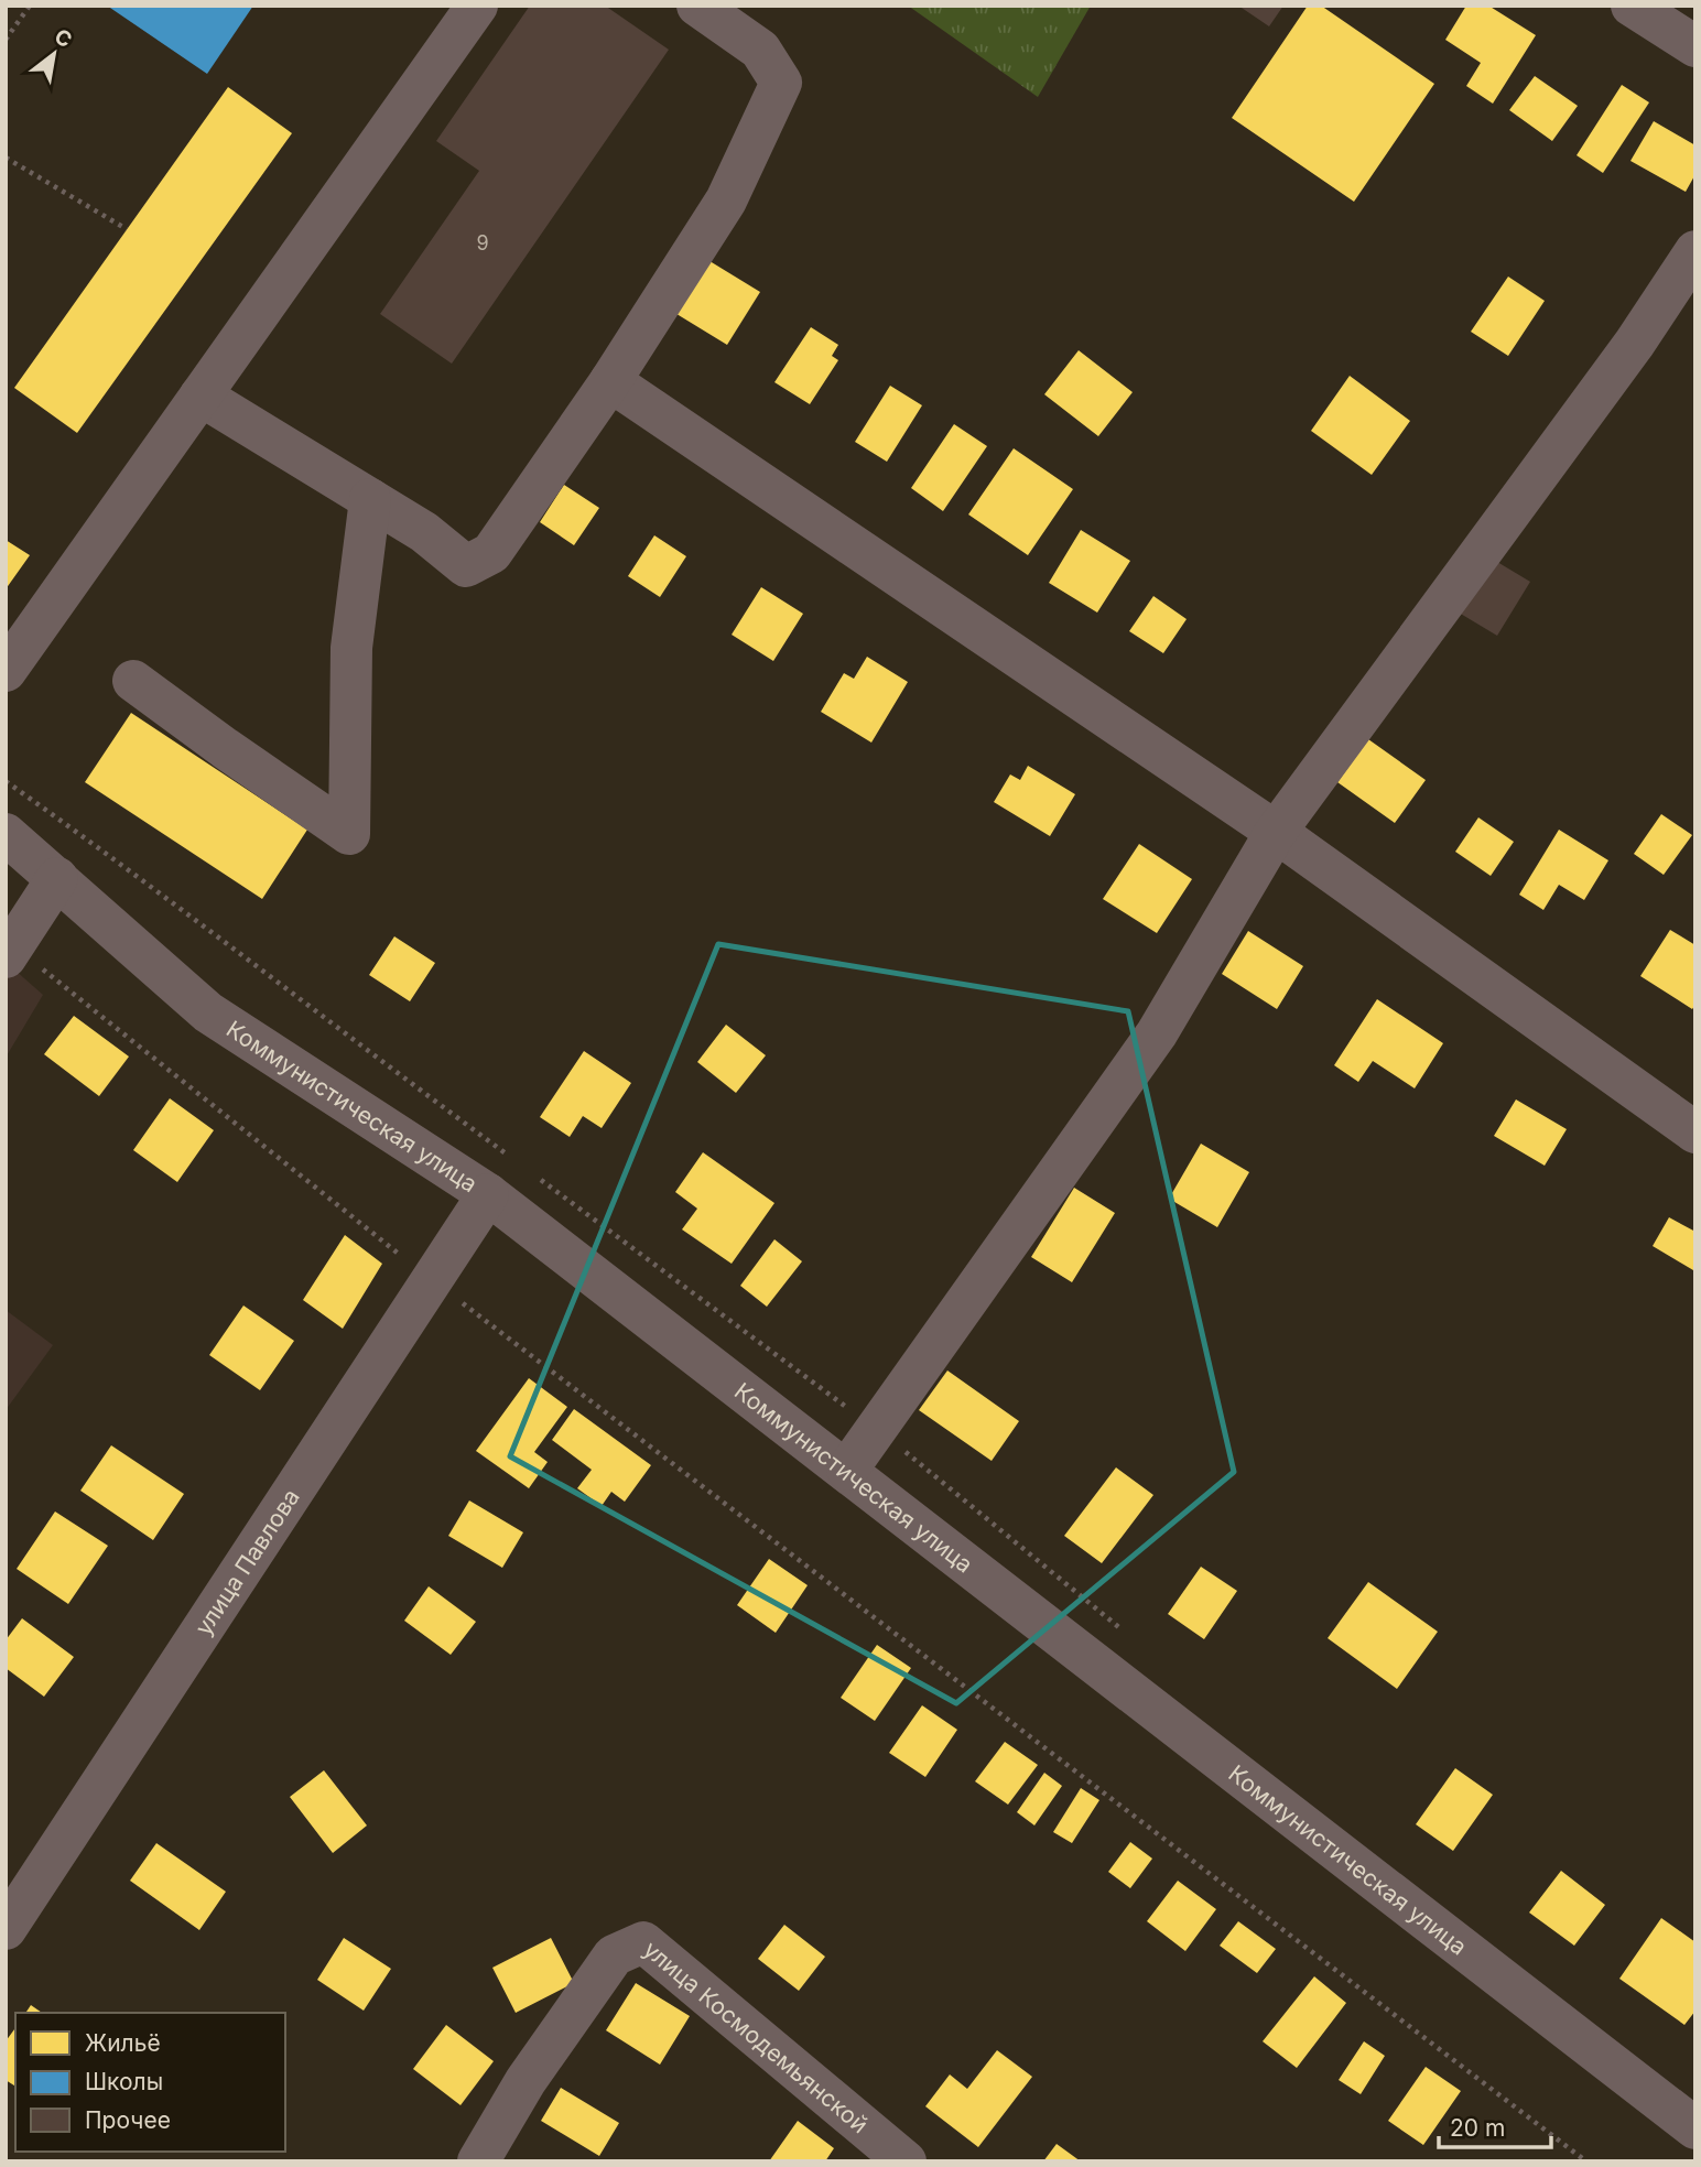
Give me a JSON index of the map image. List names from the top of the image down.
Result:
{
  "streets": {
    "street": ["Коммунистическая улица", "улица Павлова", "улица Космодемьянской"]
  },
  "crossings": [
    ["Коммунистическая улица", "улица Павлова"]
  ],
  "house_numbers": ["9"],
  "legend": ["Жильё", "Школы", "Прочее"],
  "scale_bar": "20 m",
  "north": "top right"
}
